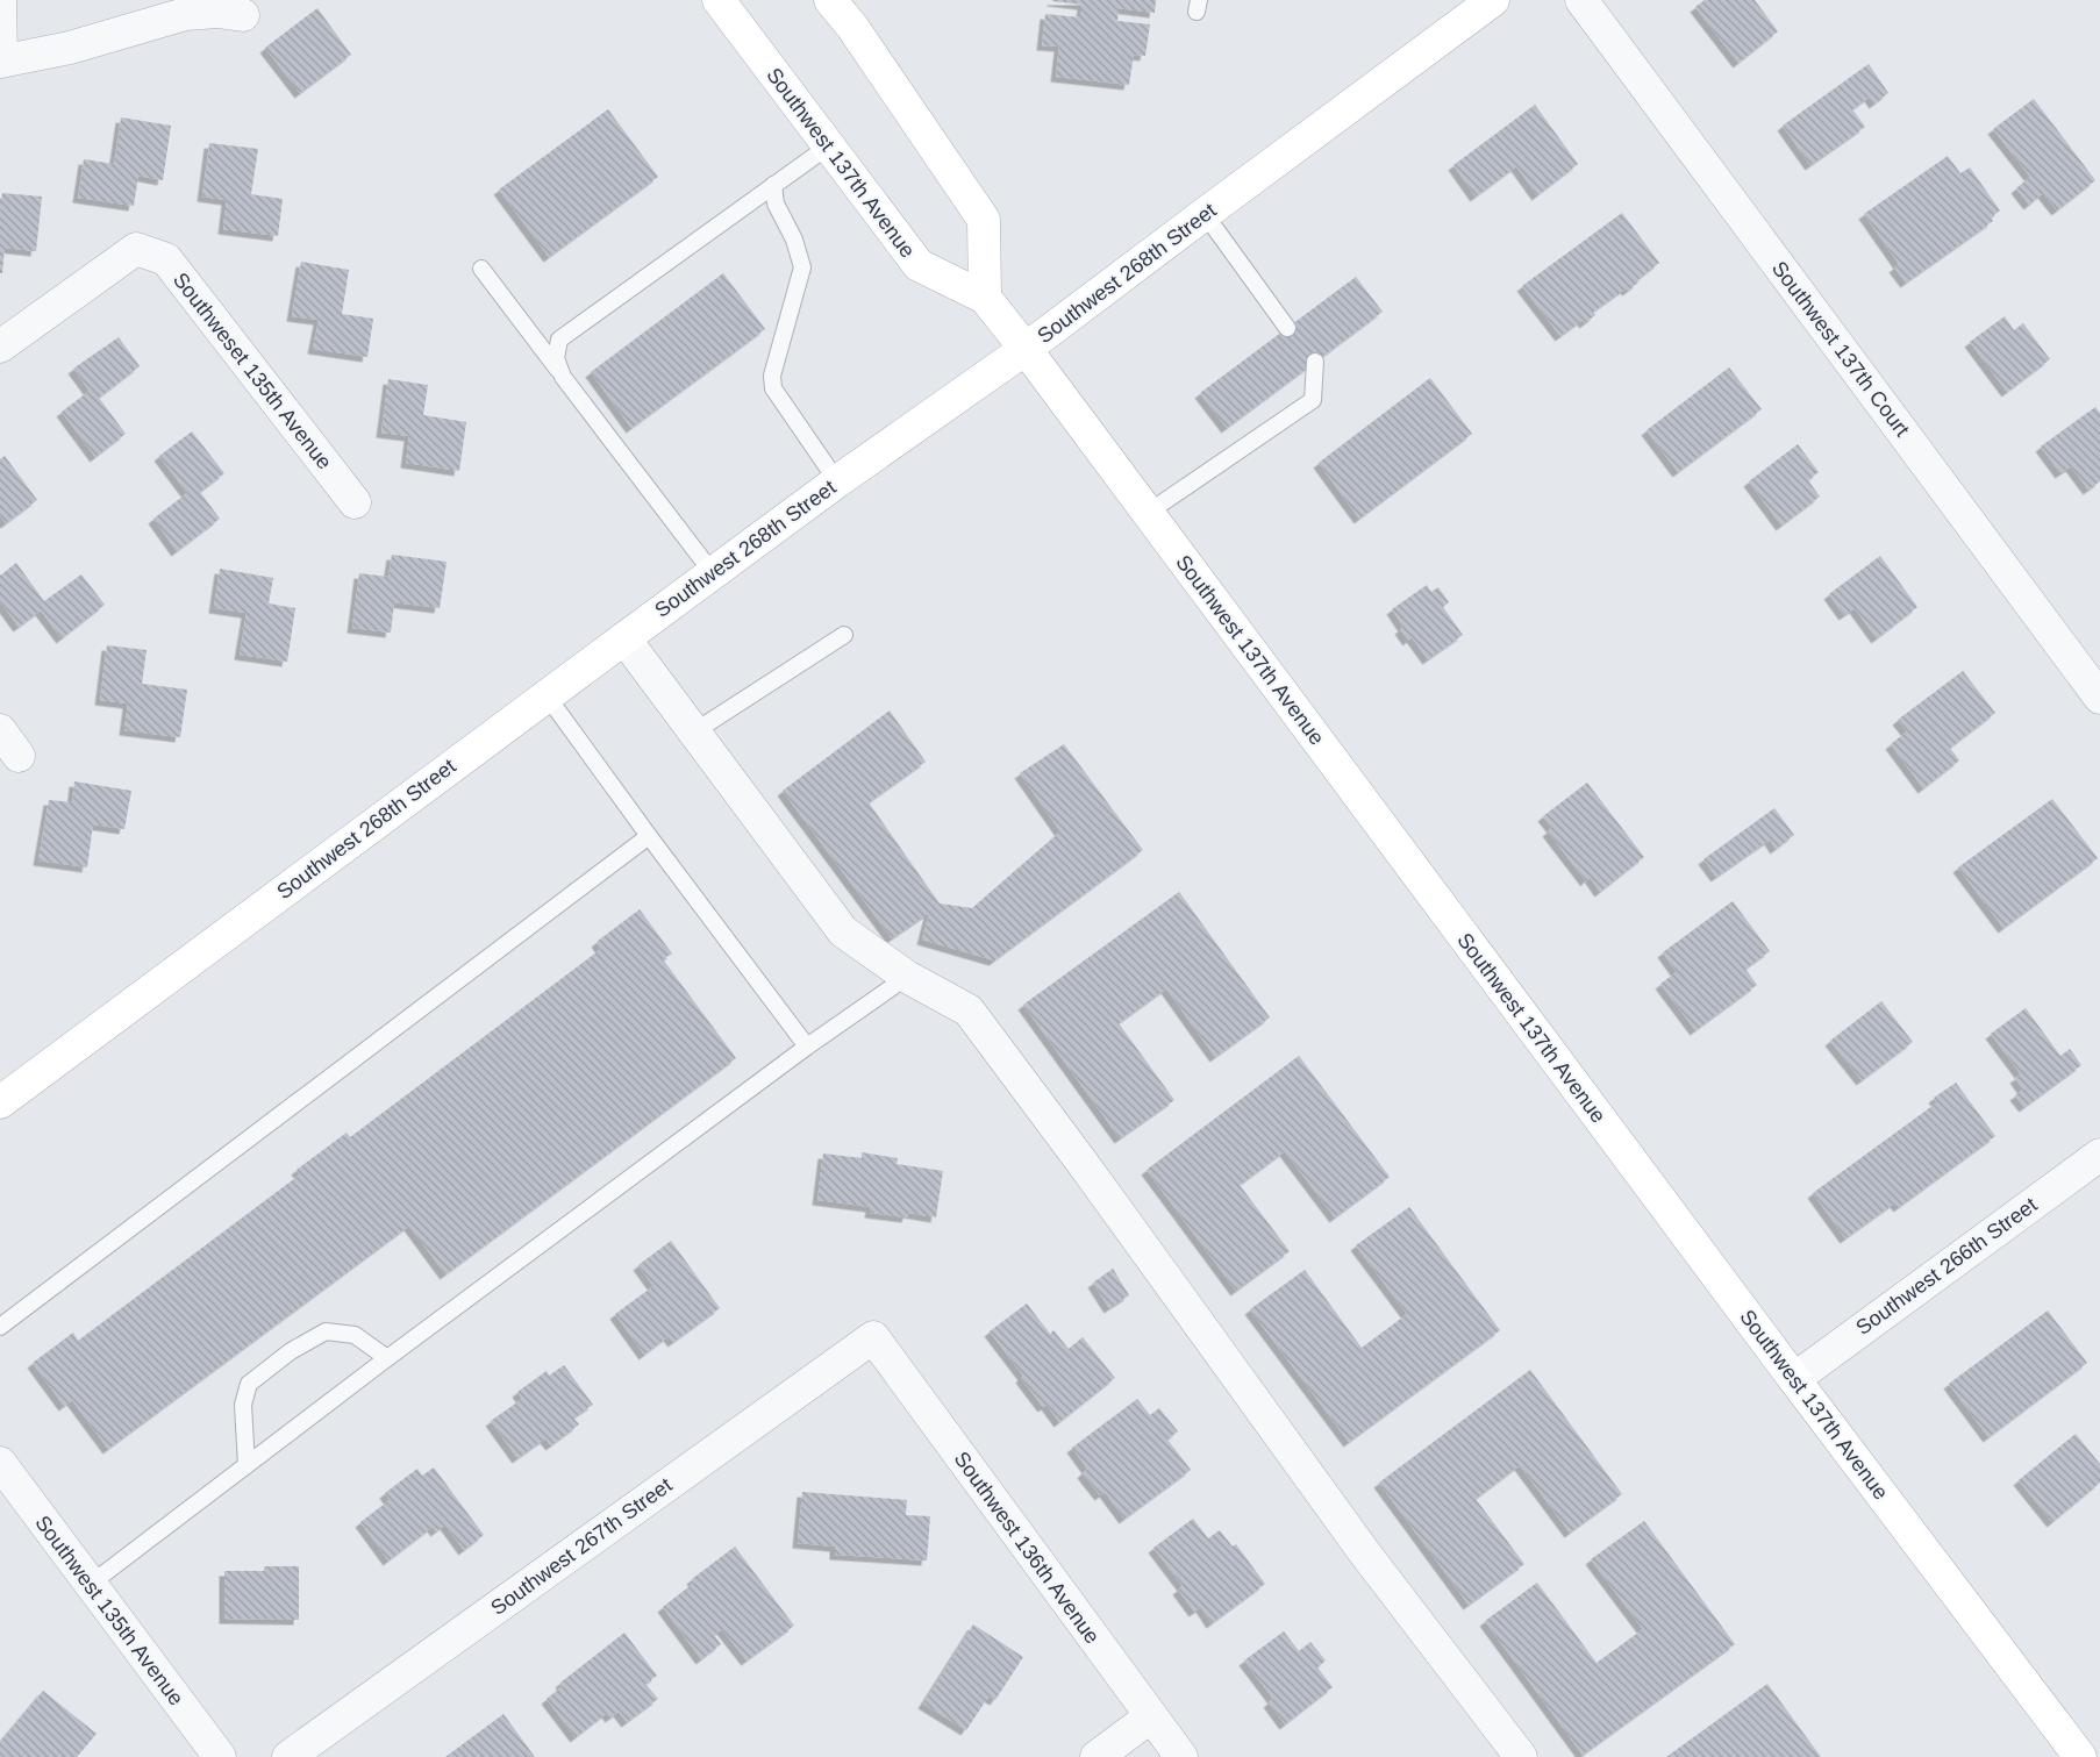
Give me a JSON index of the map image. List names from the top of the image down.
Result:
{
  "streets": {
    "main road": ["Southwest 137th Avenue", "Southwest 268th Street"],
    "street": [
      "Southwest 137th Court",
      "Southweset 135th Avenue",
      "Southwest 266th Street",
      "Southwest 267th Street",
      "Southwest 136th Avenue",
      "Southwest 135th Avenue"
    ]
  },
  "crossings": [
    ["Southwest 137th Avenue", "Southwest 268th Street"],
    ["Southwest 137th Avenue", "Southwest 266th Street"],
    ["Southwest 267th Street", "Southwest 136th Avenue"]
  ]
}
